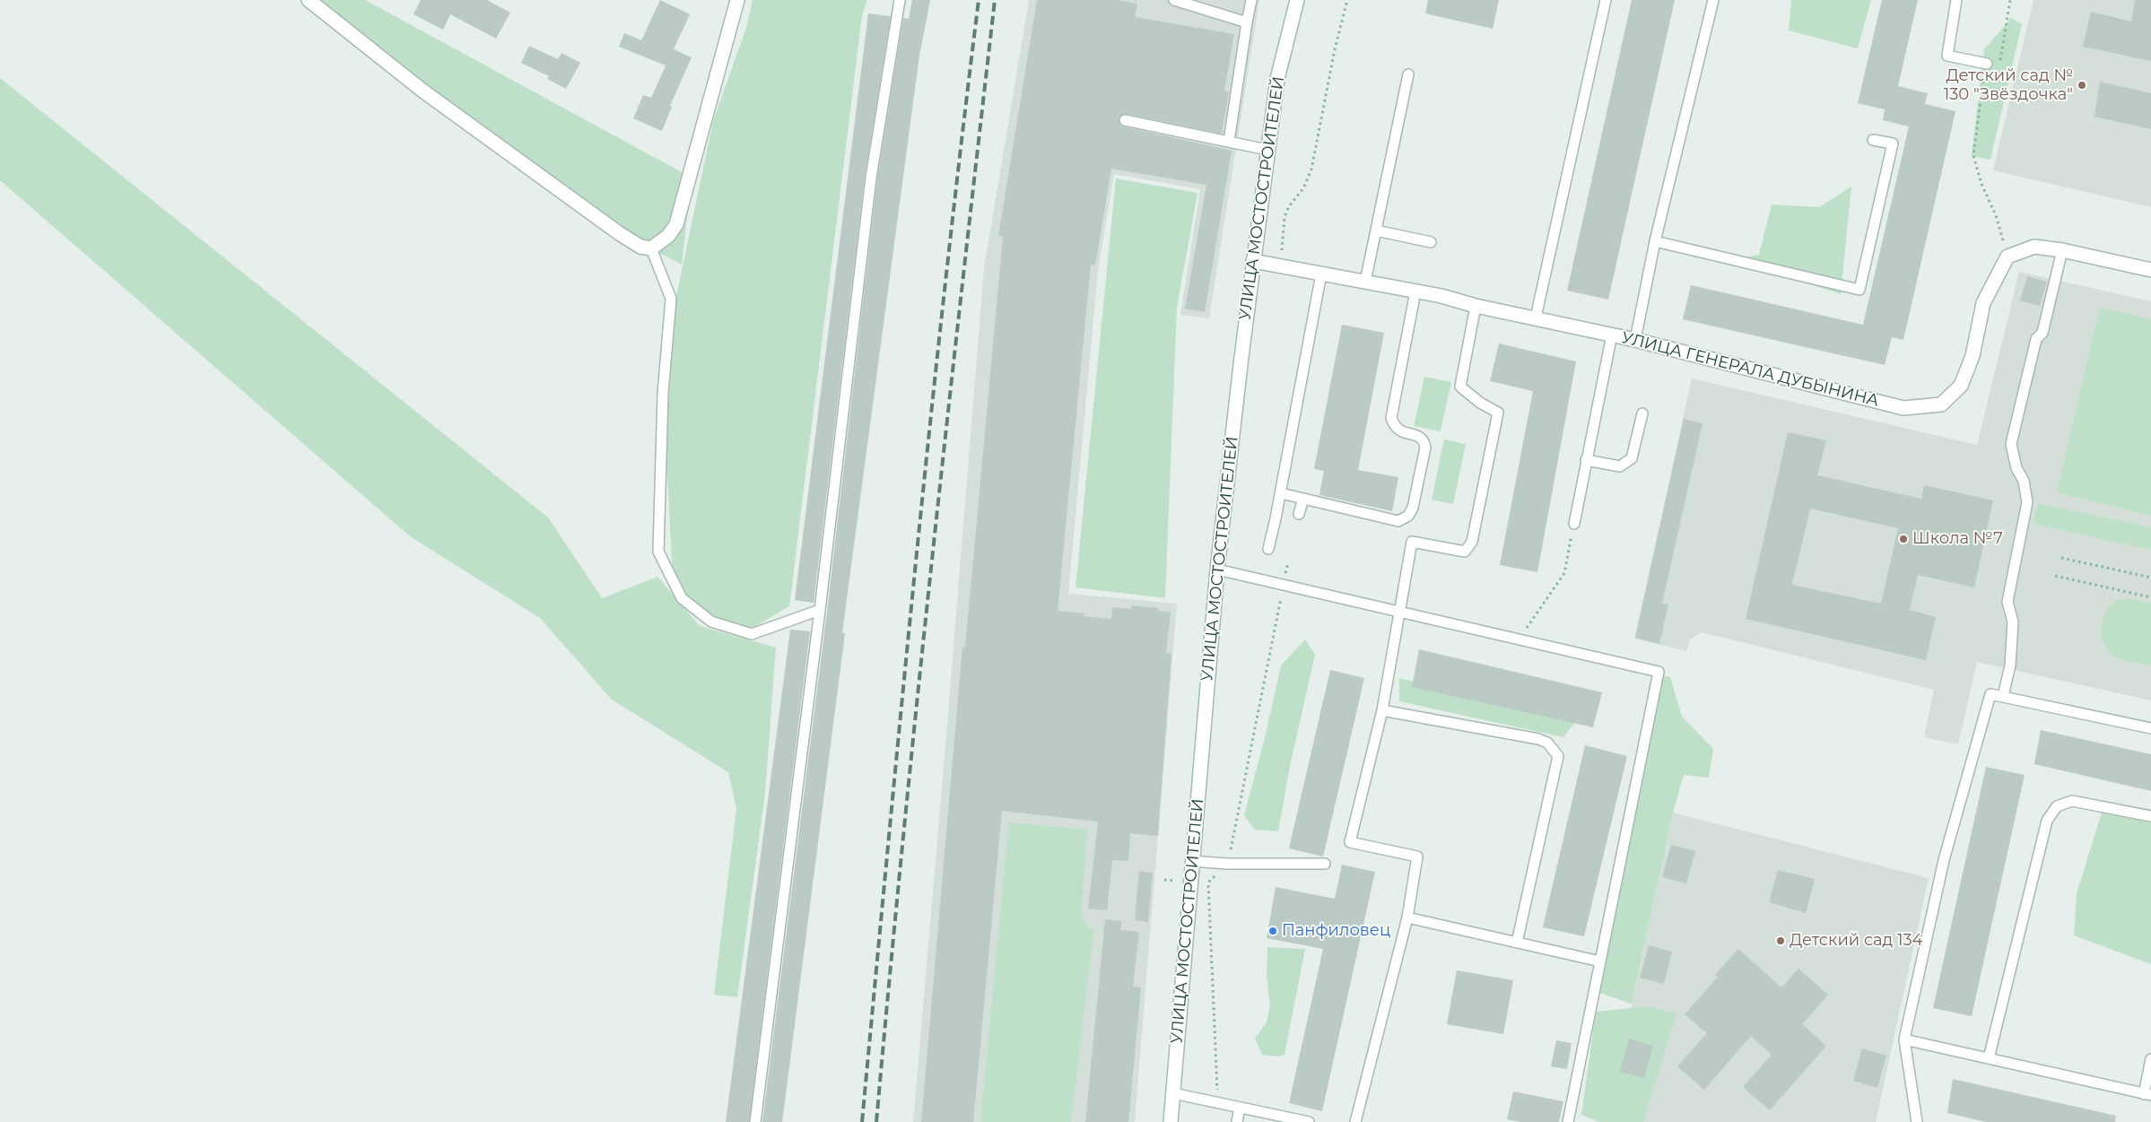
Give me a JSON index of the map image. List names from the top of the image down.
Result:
{
  "streets": {
    "street": ["УЛИЦА МОСТОСТРОИТЕЛЕЙ", "УЛИЦА ГЕНЕРАЛА ДУБЫНИНА"]
  },
  "crossings": [
    ["УЛИЦА МОСТОСТРОИТЕЛЕЙ", "УЛИЦА ГЕНЕРАЛА ДУБЫНИНА"]
  ],
  "places": [
    "Детский сад № 130 \"Звёздочка\"",
    "Школа №7",
    "Панфиловец",
    "Детский сад 134"
  ]
}
